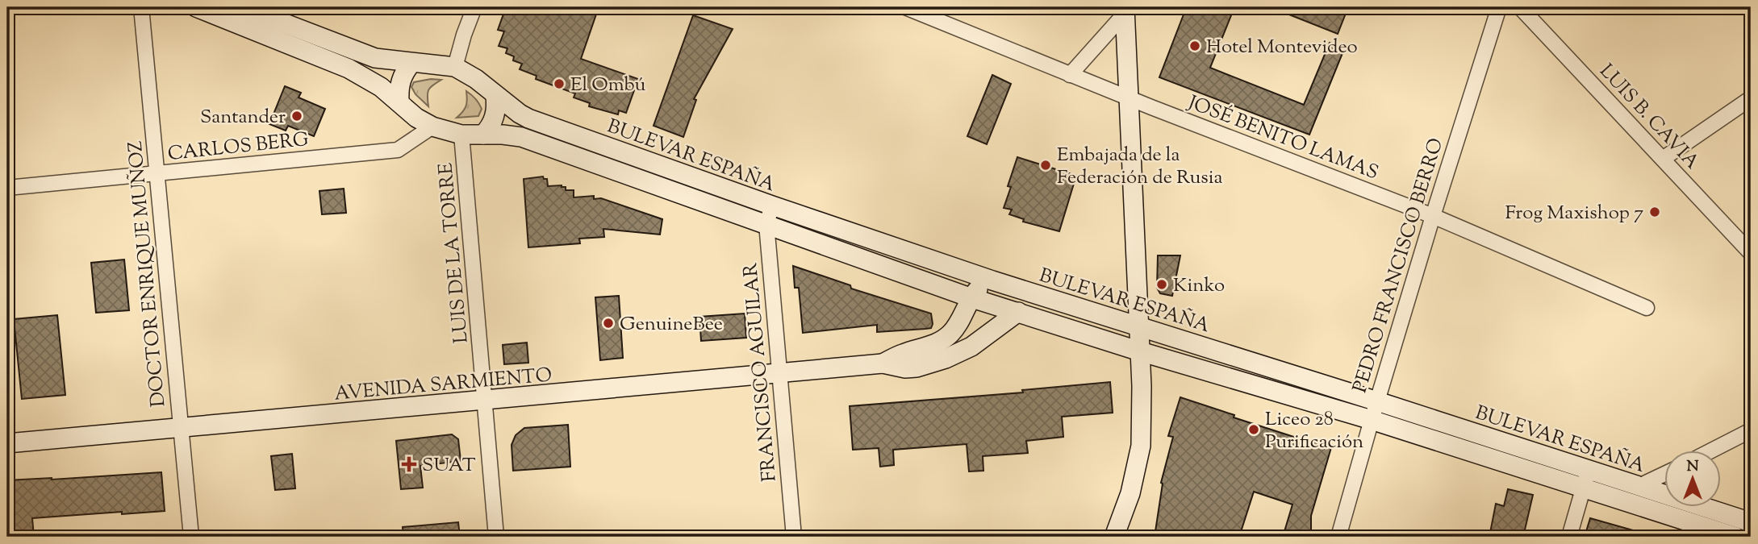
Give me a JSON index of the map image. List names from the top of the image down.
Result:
{
  "streets": {
    "main road": ["BULEVAR ESPAÑA", "AVENIDA SARMIENTO"],
    "street": [
      "LUIS B. CAVIA",
      "JOSÉ BENITO LAMAS",
      "CARLOS BERG",
      "LUIS DE LA TORRE",
      "PEDRO FRANCISCO BERRO",
      "DOCTOR ENRIQUE MUÑOZ",
      "FRANCISCO AGUILAR"
    ]
  },
  "crossings": [
    ["JOSÉ BENITO LAMAS", "PEDRO FRANCISCO BERRO"],
    ["CARLOS BERG", "BULEVAR ESPAÑA"],
    ["CARLOS BERG", "LUIS DE LA TORRE"],
    ["CARLOS BERG", "DOCTOR ENRIQUE MUÑOZ"],
    ["BULEVAR ESPAÑA", "LUIS DE LA TORRE"],
    ["BULEVAR ESPAÑA", "PEDRO FRANCISCO BERRO"],
    ["BULEVAR ESPAÑA", "FRANCISCO AGUILAR"],
    ["BULEVAR ESPAÑA", "AVENIDA SARMIENTO"],
    ["LUIS DE LA TORRE", "AVENIDA SARMIENTO"],
    ["DOCTOR ENRIQUE MUÑOZ", "AVENIDA SARMIENTO"],
    ["FRANCISCO AGUILAR", "AVENIDA SARMIENTO"]
  ],
  "places": {
    "other": [
      "Hotel Montevideo",
      "El Ombú",
      "Santander",
      "Embajada de la Federación de Rusia",
      "Frog Maxishop 7",
      "Kinko",
      "GenuineBee",
      "Liceo 28 Purificación"
    ],
    "health": ["SUAT"]
  },
  "north": "top"
}
